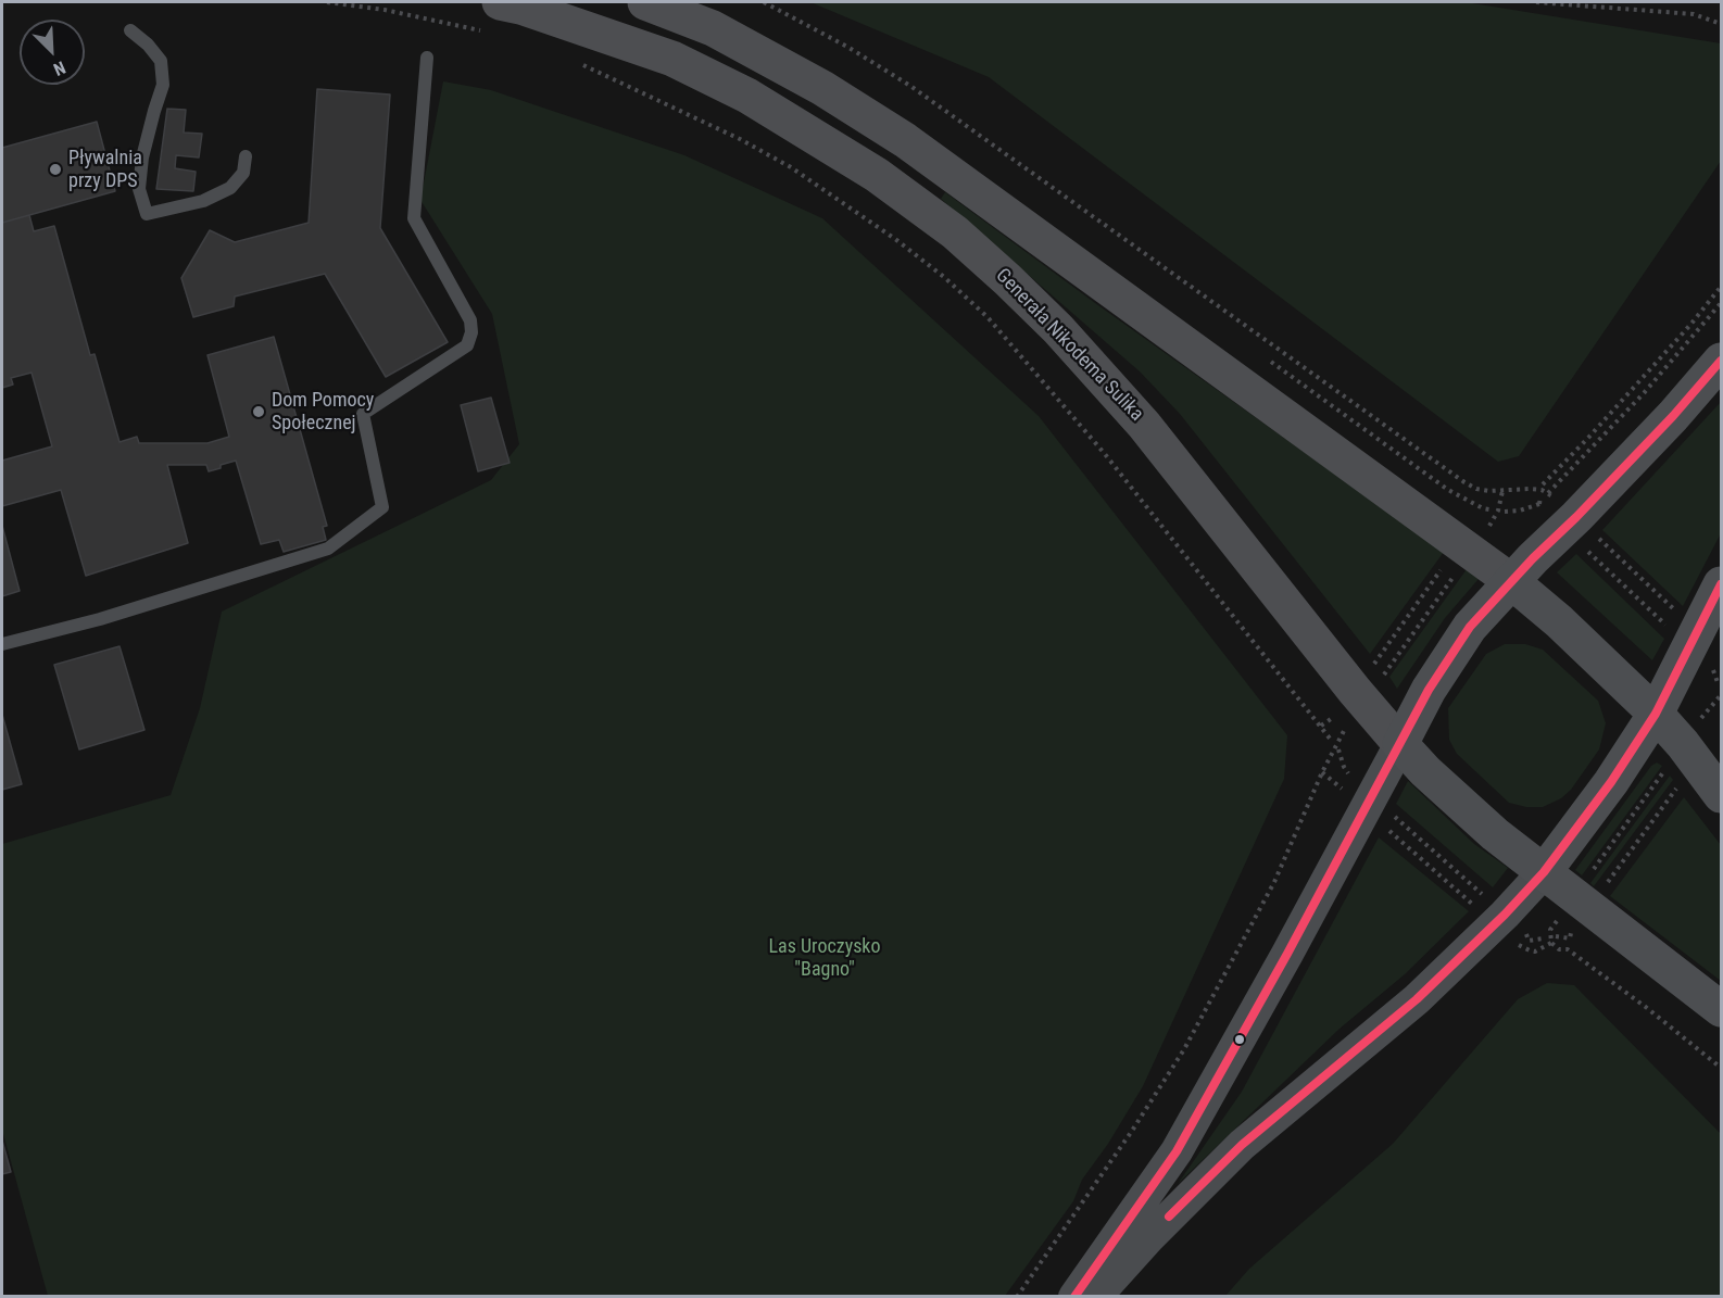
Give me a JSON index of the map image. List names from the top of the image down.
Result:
{
  "streets": {
    "main road": ["Generała Nikodema Sulika"]
  },
  "parks": ["Las Uroczysko \"Bagno\""],
  "places": ["Pływalnia przy DPS", "Dom Pomocy Społecznej"],
  "north": "bottom right"
}
